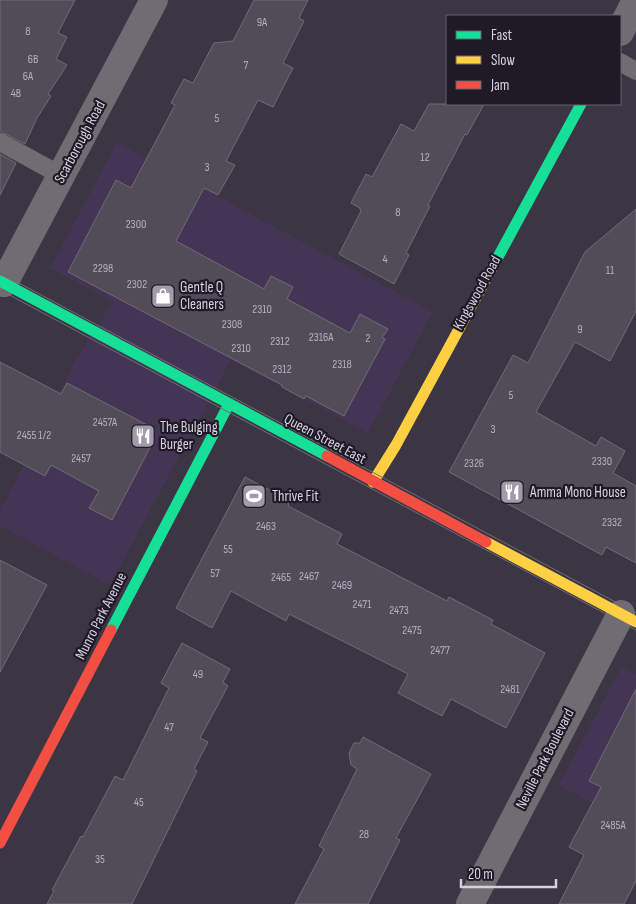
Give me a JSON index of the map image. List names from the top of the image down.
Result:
{
  "streets": {
    "street": [
      "Scarborough Road",
      "Kingswood Road",
      "Queen Street East",
      "Munro Park Avenue",
      "Neville Park Boulevard"
    ]
  },
  "crossings": [
    ["Scarborough Road", "Queen Street East"],
    ["Kingswood Road", "Queen Street East"],
    ["Queen Street East", "Munro Park Avenue"],
    ["Queen Street East", "Neville Park Boulevard"]
  ],
  "places": {
    "shop": ["Gentle Q Cleaners"],
    "restaurant": ["The Bulging Burger", "Amma Mono House"],
    "sports": ["Thrive Fit"]
  },
  "house_numbers": [
    "9A",
    "8",
    "6B",
    "7",
    "6A",
    "4B",
    "5",
    "12",
    "3",
    "8",
    "2300",
    "4",
    "2298",
    "11",
    "2302",
    "2310",
    "2308",
    "9",
    "2316A",
    "2",
    "2312",
    "2310",
    "2318",
    "2312",
    "5",
    "2457A",
    "3",
    "2455 1/2",
    "2457",
    "2330",
    "2326",
    "2332",
    "2463",
    "55",
    "57",
    "2467",
    "2465",
    "2469",
    "2471",
    "2473",
    "2475",
    "2477",
    "49",
    "2481",
    "47",
    "45",
    "2485A",
    "28",
    "35"
  ],
  "legend": ["Fast", "Slow", "Jam"],
  "scale_bar": "20 m"
}
